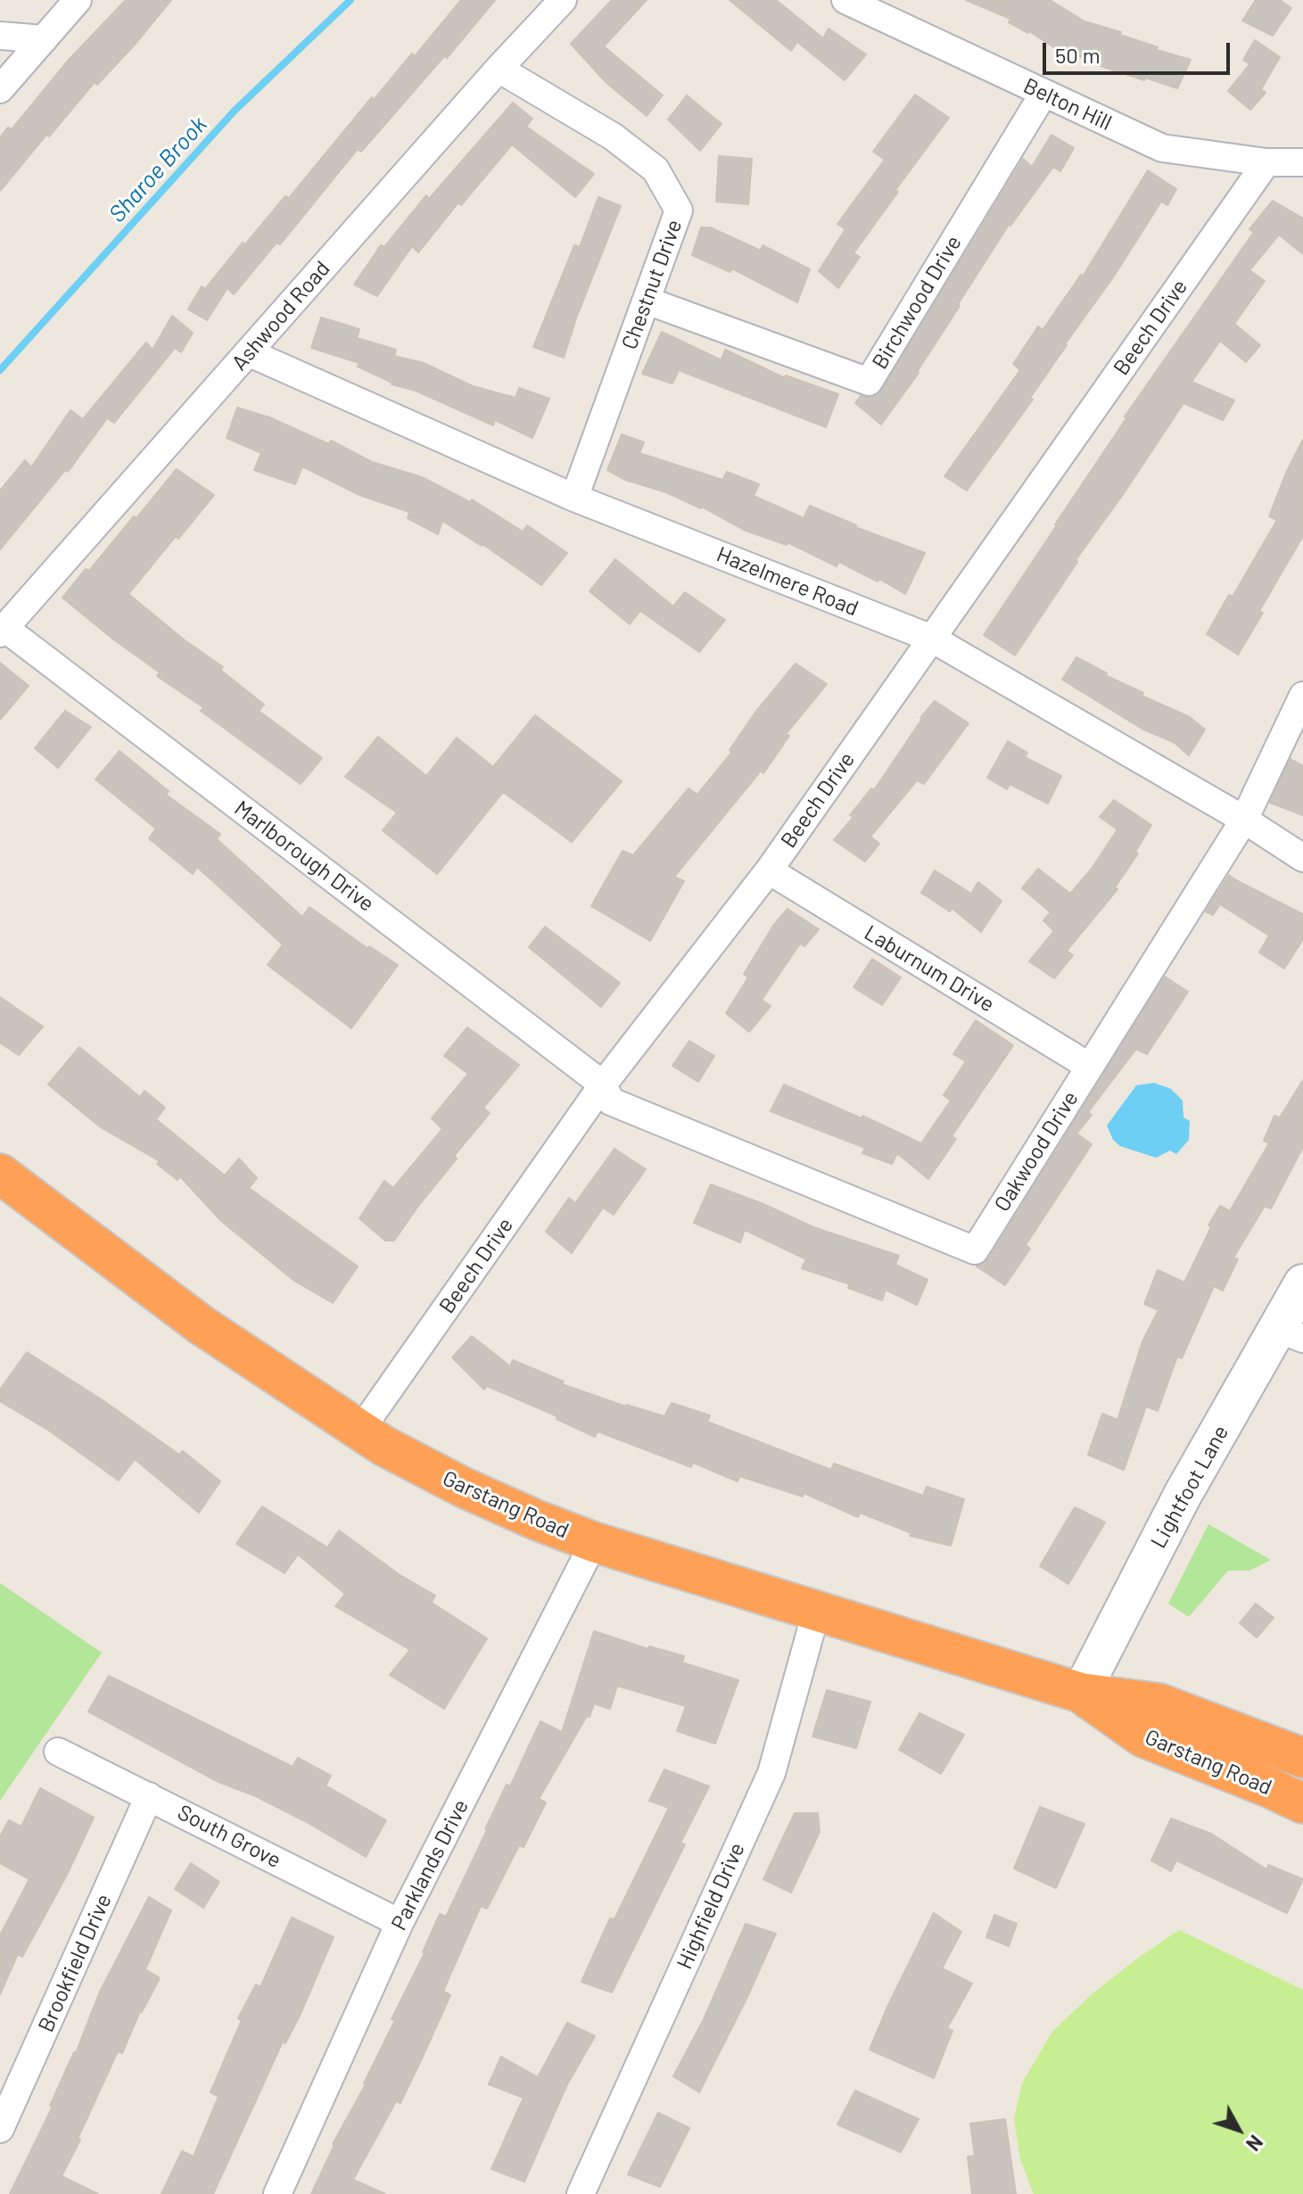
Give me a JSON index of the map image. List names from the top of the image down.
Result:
{
  "streets": {
    "highway": ["Garstang Road"],
    "street": [
      "Belton Hill",
      "Chestnut Drive",
      "Birchwood Drive",
      "Ashwood Road",
      "Beech Drive",
      "Hazelmere Road",
      "Marlborough Drive",
      "Laburnum Drive",
      "Oakwood Drive",
      "Lightfoot Lane",
      "South Grove",
      "Parklands Drive",
      "Highfield Drive",
      "Brookfield Drive"
    ]
  },
  "crossings": [
    ["Belton Hill", "Birchwood Drive"],
    ["Belton Hill", "Beech Drive"],
    ["Chestnut Drive", "Birchwood Drive"],
    ["Chestnut Drive", "Ashwood Road"],
    ["Chestnut Drive", "Hazelmere Road"],
    ["Ashwood Road", "Hazelmere Road"],
    ["Ashwood Road", "Marlborough Drive"],
    ["Beech Drive", "Hazelmere Road"],
    ["Beech Drive", "Marlborough Drive"],
    ["Beech Drive", "Laburnum Drive"],
    ["Beech Drive", "Oakwood Drive"],
    ["Beech Drive", "Garstang Road"],
    ["Hazelmere Road", "Oakwood Drive"],
    ["Marlborough Drive", "Oakwood Drive"],
    ["Laburnum Drive", "Oakwood Drive"],
    ["Lightfoot Lane", "Garstang Road"],
    ["Garstang Road", "Parklands Drive"],
    ["Garstang Road", "Highfield Drive"],
    ["South Grove", "Parklands Drive"],
    ["South Grove", "Brookfield Drive"]
  ],
  "water": ["Sharoe Brook"],
  "scale_bar": "50 m",
  "north": "bottom right"
}
